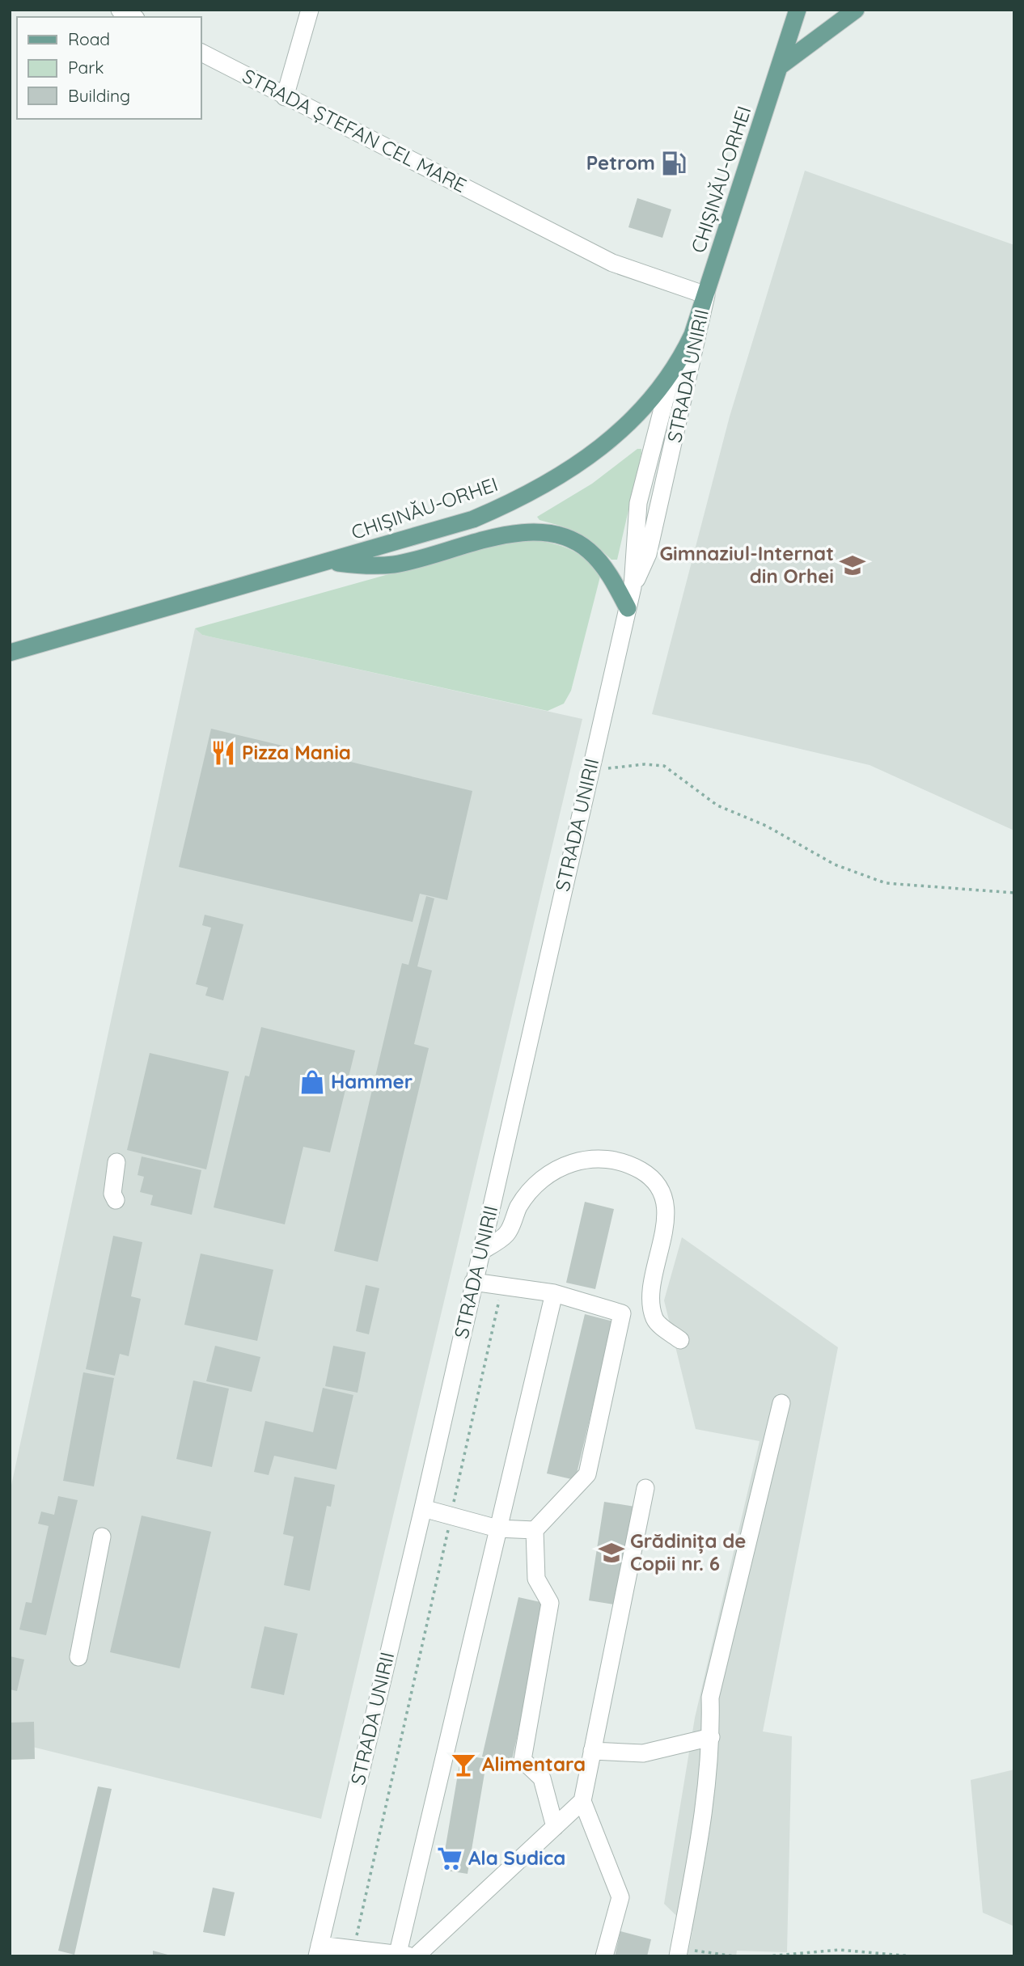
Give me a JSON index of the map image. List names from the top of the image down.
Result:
{
  "streets": {
    "main road": ["CHIȘINĂU-ORHEI"],
    "street": ["STRADA ȘTEFAN CEL MARE", "STRADA UNIRII"]
  },
  "crossings": [
    ["STRADA ȘTEFAN CEL MARE", "CHIȘINĂU-ORHEI"],
    ["STRADA ȘTEFAN CEL MARE", "STRADA UNIRII"],
    ["CHIȘINĂU-ORHEI", "STRADA UNIRII"]
  ],
  "places": {
    "fuel station": ["Petrom"],
    "school or university": ["Gimnaziul-Internat din Orhei", "Grădinița de Copii nr. 6"],
    "restaurant": ["Pizza Mania"],
    "shop": ["Hammer"],
    "bar": ["Alimentara"],
    "supermarket": ["Ala Sudica"]
  },
  "legend": ["Road", "Park", "Building"]
}
